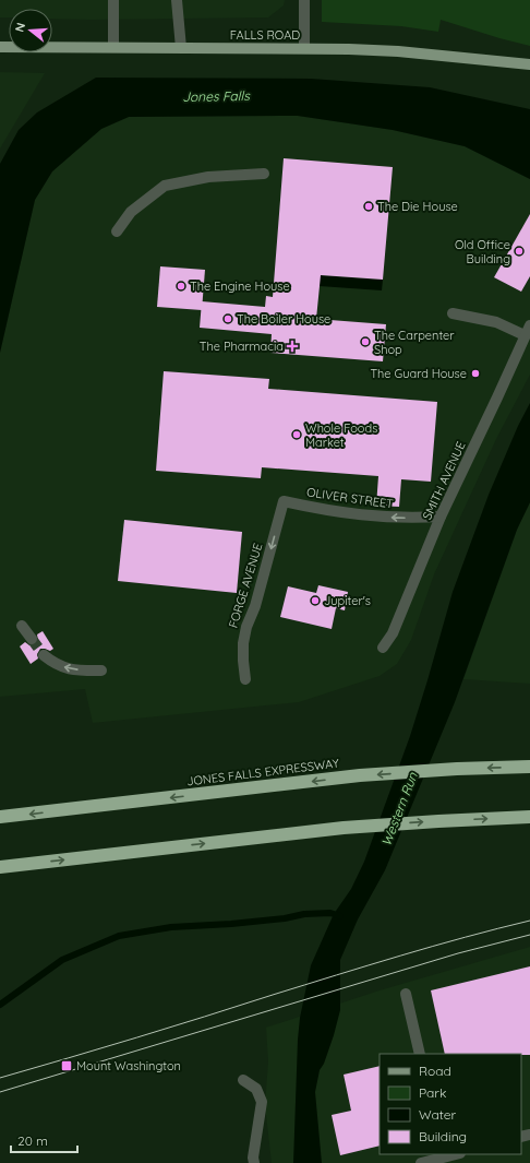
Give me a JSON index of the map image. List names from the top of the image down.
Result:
{
  "streets": {
    "highway": ["JONES FALLS EXPRESSWAY"],
    "main road": ["FALLS ROAD"],
    "street": ["SMITH AVENUE", "OLIVER STREET", "FORGE AVENUE"]
  },
  "crossings": [
    ["SMITH AVENUE", "OLIVER STREET"],
    ["OLIVER STREET", "FORGE AVENUE"]
  ],
  "one_way": ["OLIVER STREET", "FORGE AVENUE"],
  "water": ["Jones Falls", "Western Run"],
  "places": {
    "other": [
      "The Die House",
      "Old Office Building",
      "The Engine House",
      "The Boiler House",
      "The Carpenter Shop",
      "The Guard House",
      "Whole Foods Market",
      "Jupiter's"
    ],
    "health": ["The Pharmacia"],
    "transit": ["Mount Washington"]
  },
  "legend": [
    "Road",
    "Park",
    "Water",
    "Building"
  ],
  "scale_bar": "20 m",
  "north": "left"
}
